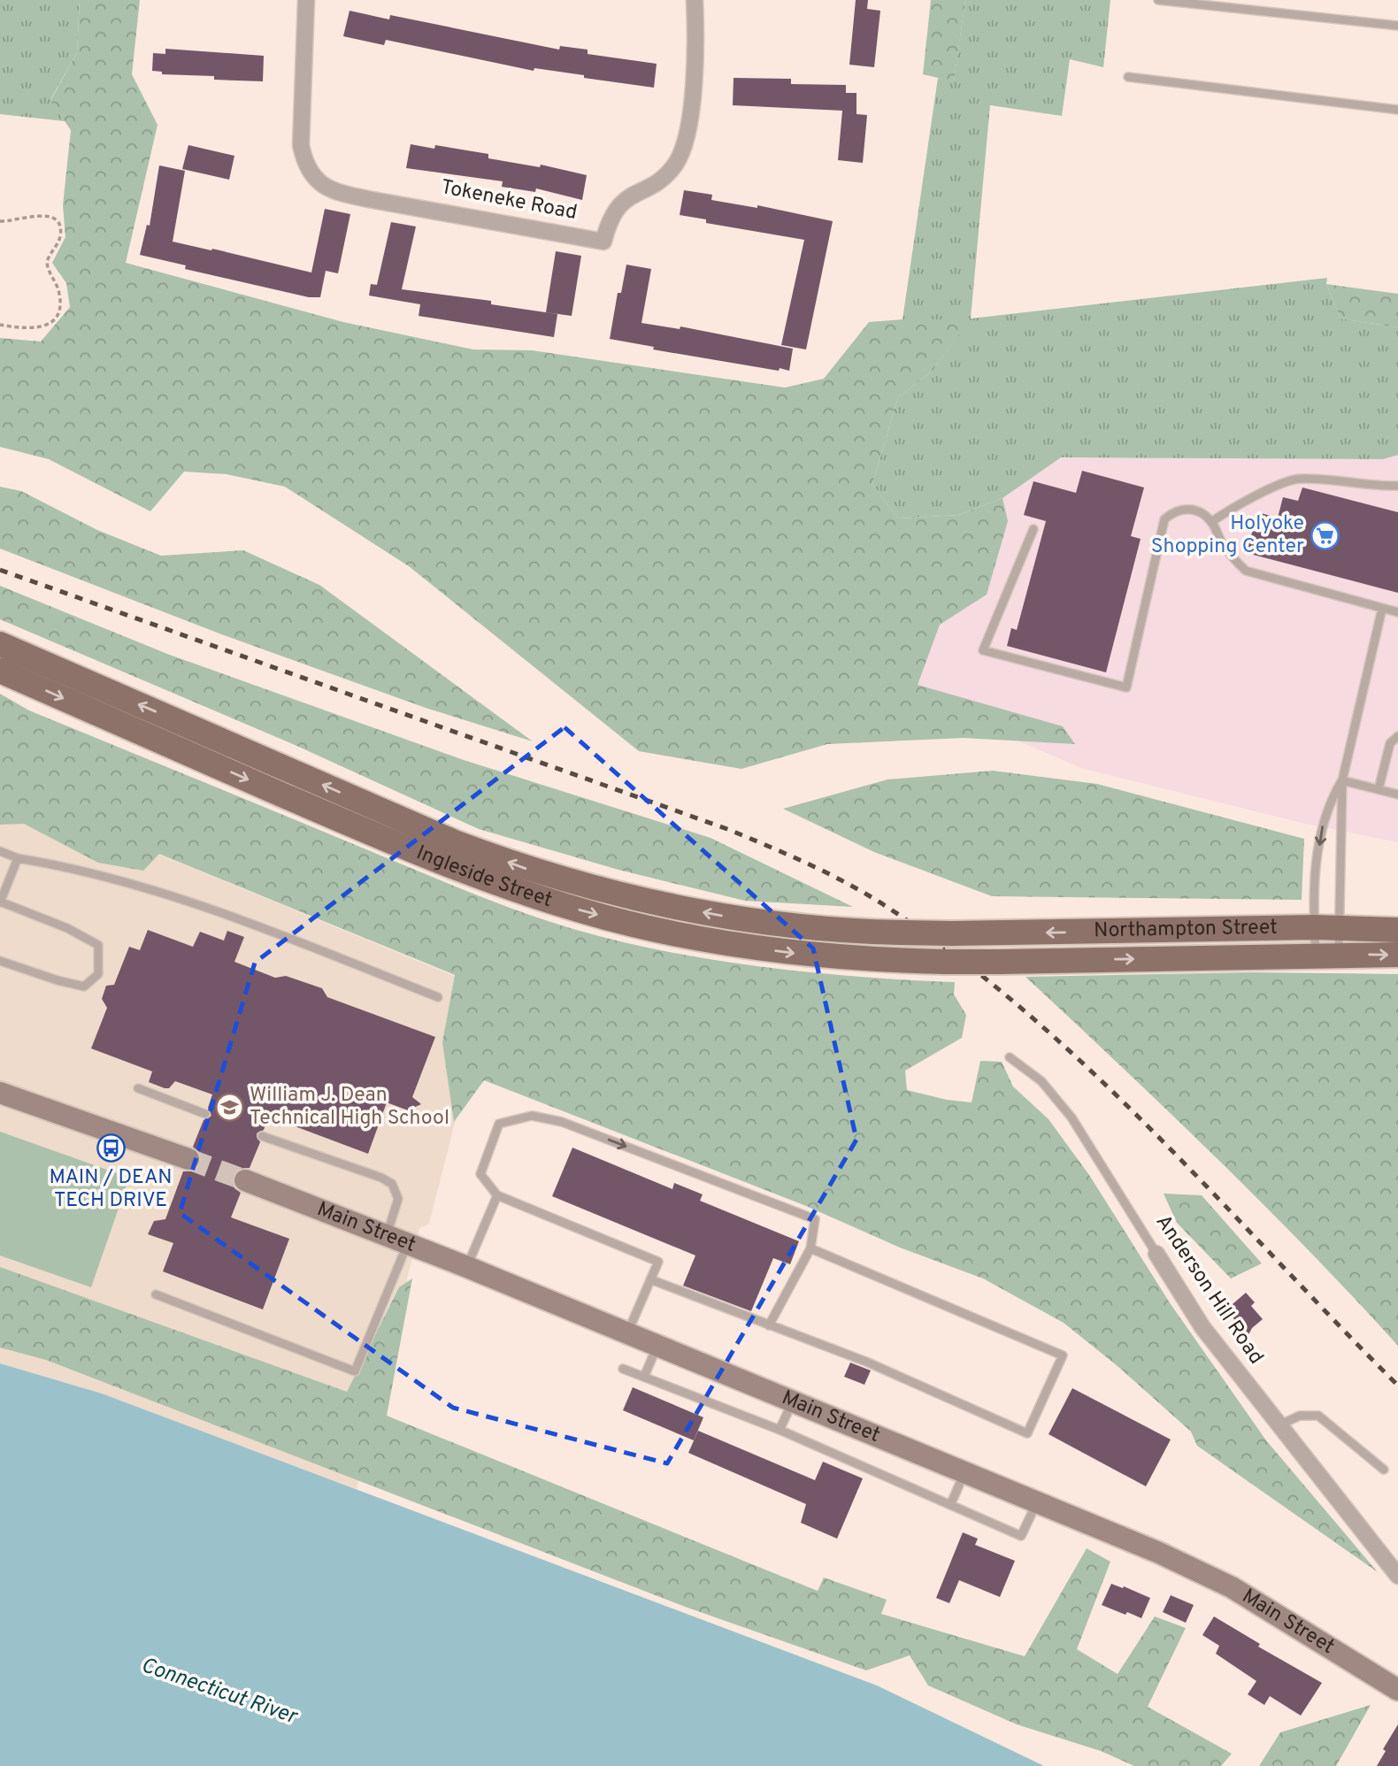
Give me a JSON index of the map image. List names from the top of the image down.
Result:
{
  "streets": {
    "main road": ["Ingleside Street", "Northampton Street", "Main Street"],
    "street": ["Tokeneke Road", "Anderson Hill Road"]
  },
  "crossings": [
    ["Ingleside Street", "Northampton Street"]
  ],
  "water": ["Connecticut River"],
  "places": {
    "supermarket": ["Holyoke Shopping Center"],
    "school or university": ["William J. Dean Technical High School"],
    "bus stop": ["MAIN / DEAN TECH DRIVE"]
  }
}
